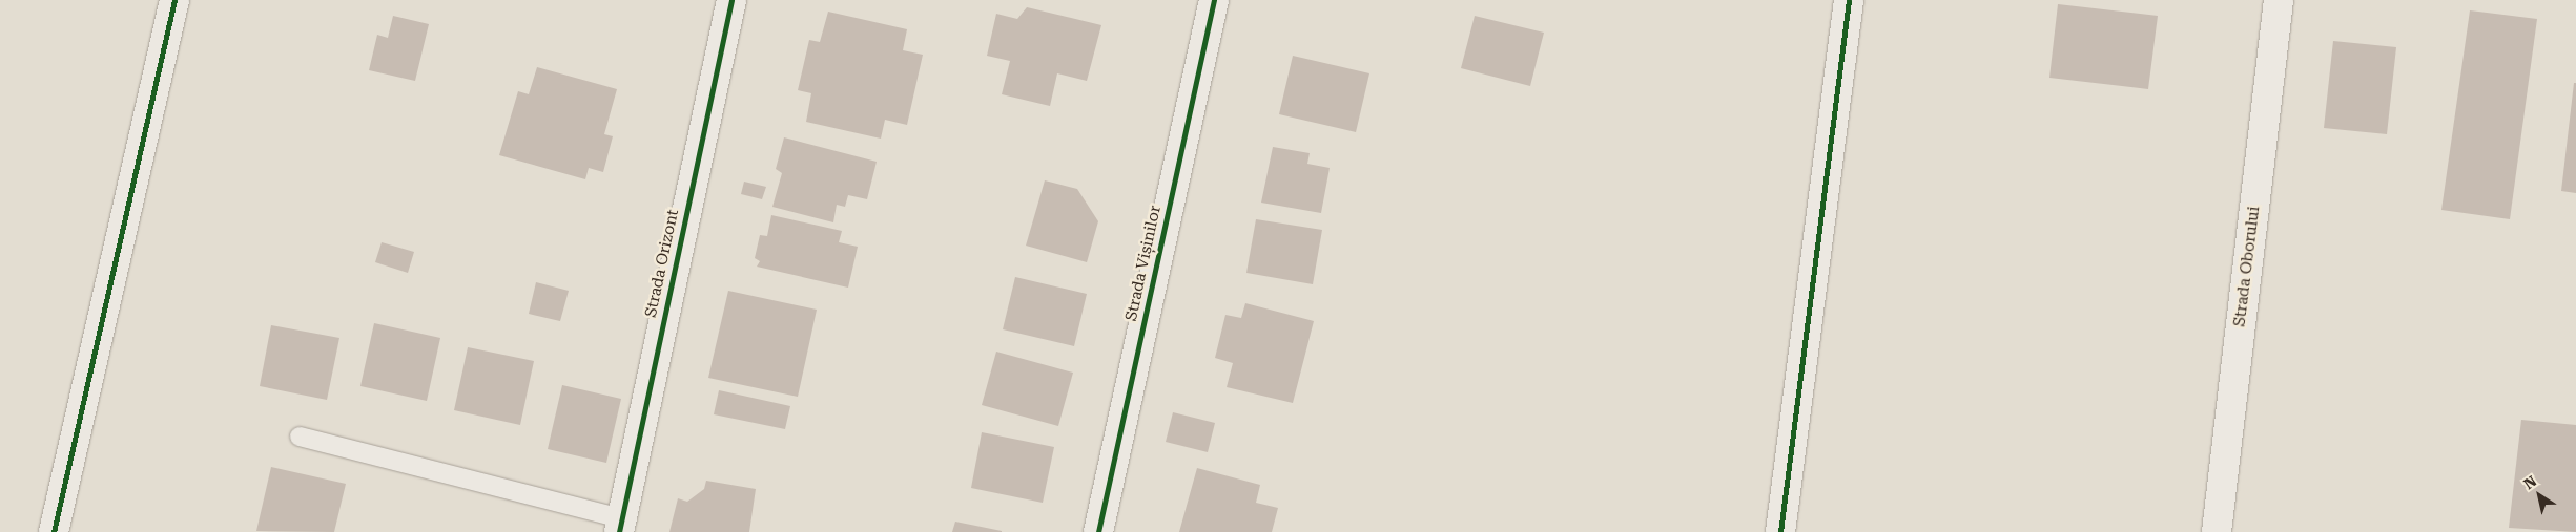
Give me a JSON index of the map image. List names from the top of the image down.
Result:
{
  "streets": {
    "street": ["Strada Orizont", "Strada Vișinilor", "Strada Oborului"]
  },
  "north": "top left"
}
